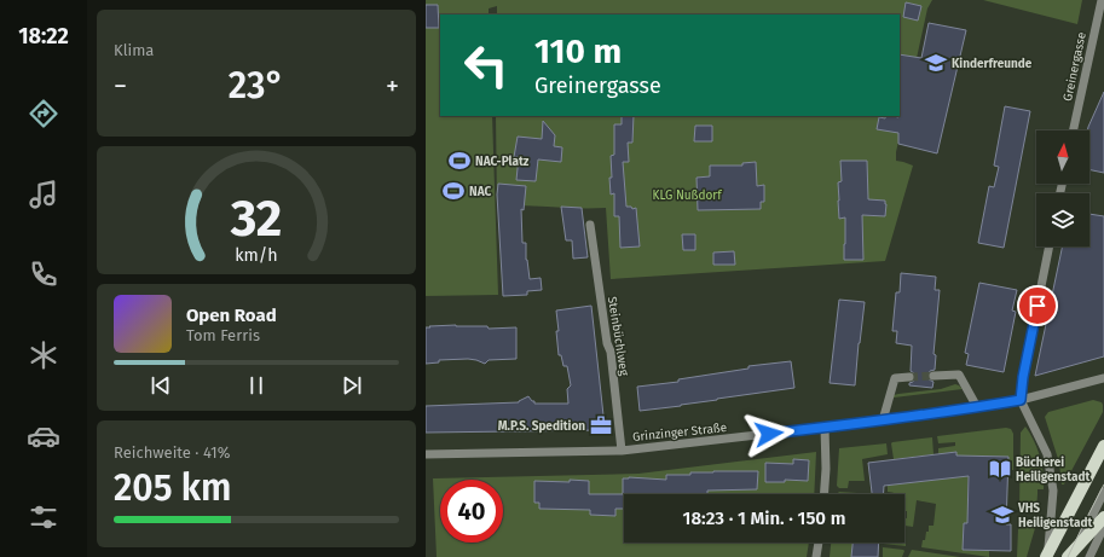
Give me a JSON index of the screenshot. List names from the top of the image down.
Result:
{
  "streets": {
    "street": ["Greinergasse", "Steinbüchlweg", "Grinzinger Straße"]
  },
  "crossings": [
    ["Steinbüchlweg", "Grinzinger Straße"]
  ],
  "parks": ["KLG Nußdorf"],
  "places": {
    "school or university": ["Kinderfreunde", "VHS Heiligenstadt"],
    "sports": ["NAC-Platz", "NAC"],
    "office": ["M.P.S. Spedition"],
    "library": ["Bücherei Heiligenstadt"]
  },
  "north": "top",
  "page": {
    "tabs": "18:22",
    "tile": [
      "Klima",
      ["Reichweite · 41%", "205 km"]
    ],
    "turn": ["110 m", "Greinergasse"],
    "heat": ["−", "23°", "+"],
    "song": ["Open Road", "Tom Ferris"],
    "limit": "40",
    "trip": "18:23 · 1 Min. · 150 m",
    "gauge": ["32", "km/h"]
  }
}
